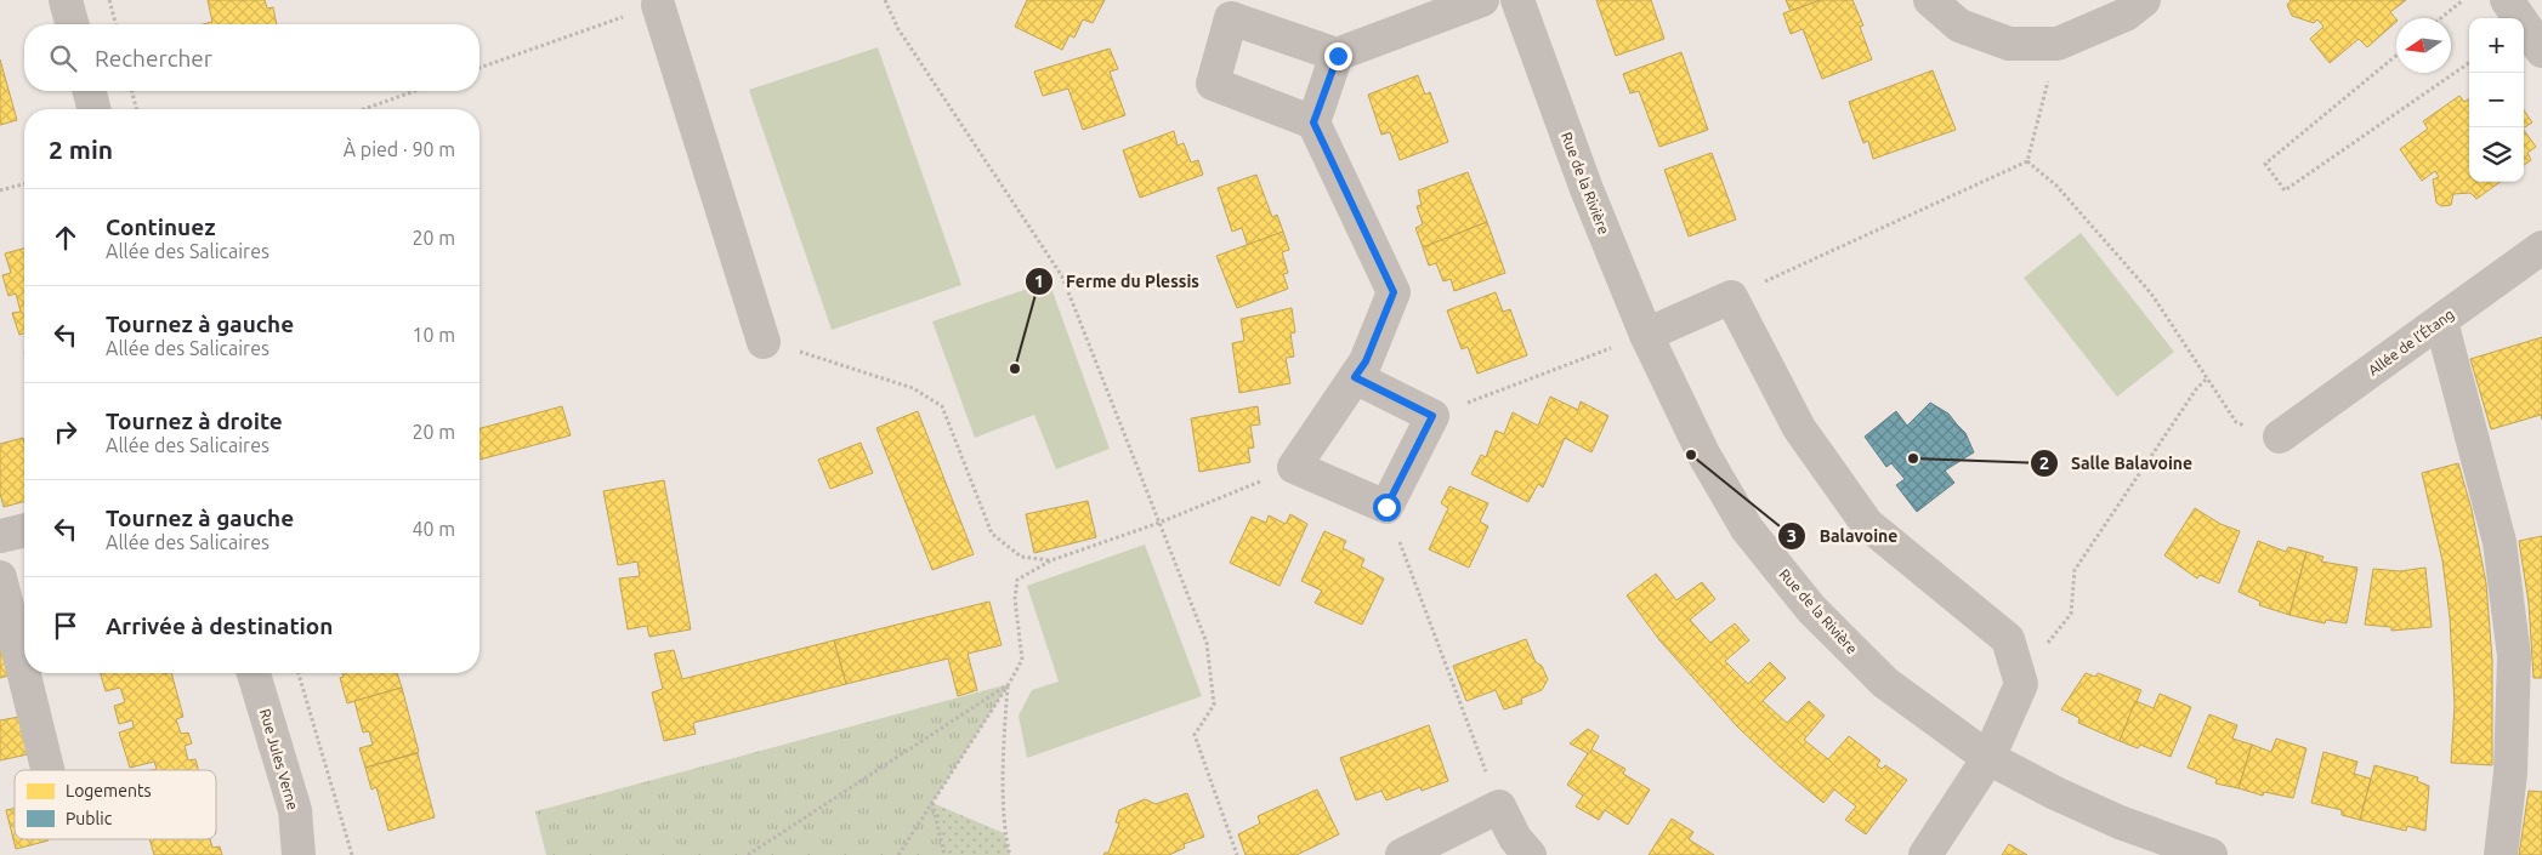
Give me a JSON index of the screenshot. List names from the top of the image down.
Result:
{
  "streets": {
    "street": ["Rue de la Rivière", "Allée de l’Étang", "Rue Jules Verne"]
  },
  "places": ["Ferme du Plessis", "Balavoine", "Salle Balavoine"],
  "legend": ["Logements", "Public"],
  "north": "left",
  "page": {
    "map_buttons": ["+", "−"],
    "search": "Rechercher",
    "heading": ["2 min", "À pied · 90 m"],
    "list": [
      ["Continuez", "Allée des Salicaires", "20 m"],
      ["Tournez à gauche", "Allée des Salicaires", "10 m"],
      ["Tournez à droite", "Allée des Salicaires", "20 m"],
      ["Tournez à gauche", "Allée des Salicaires", "40 m"],
      "Arrivée à destination"
    ]
  }
}
